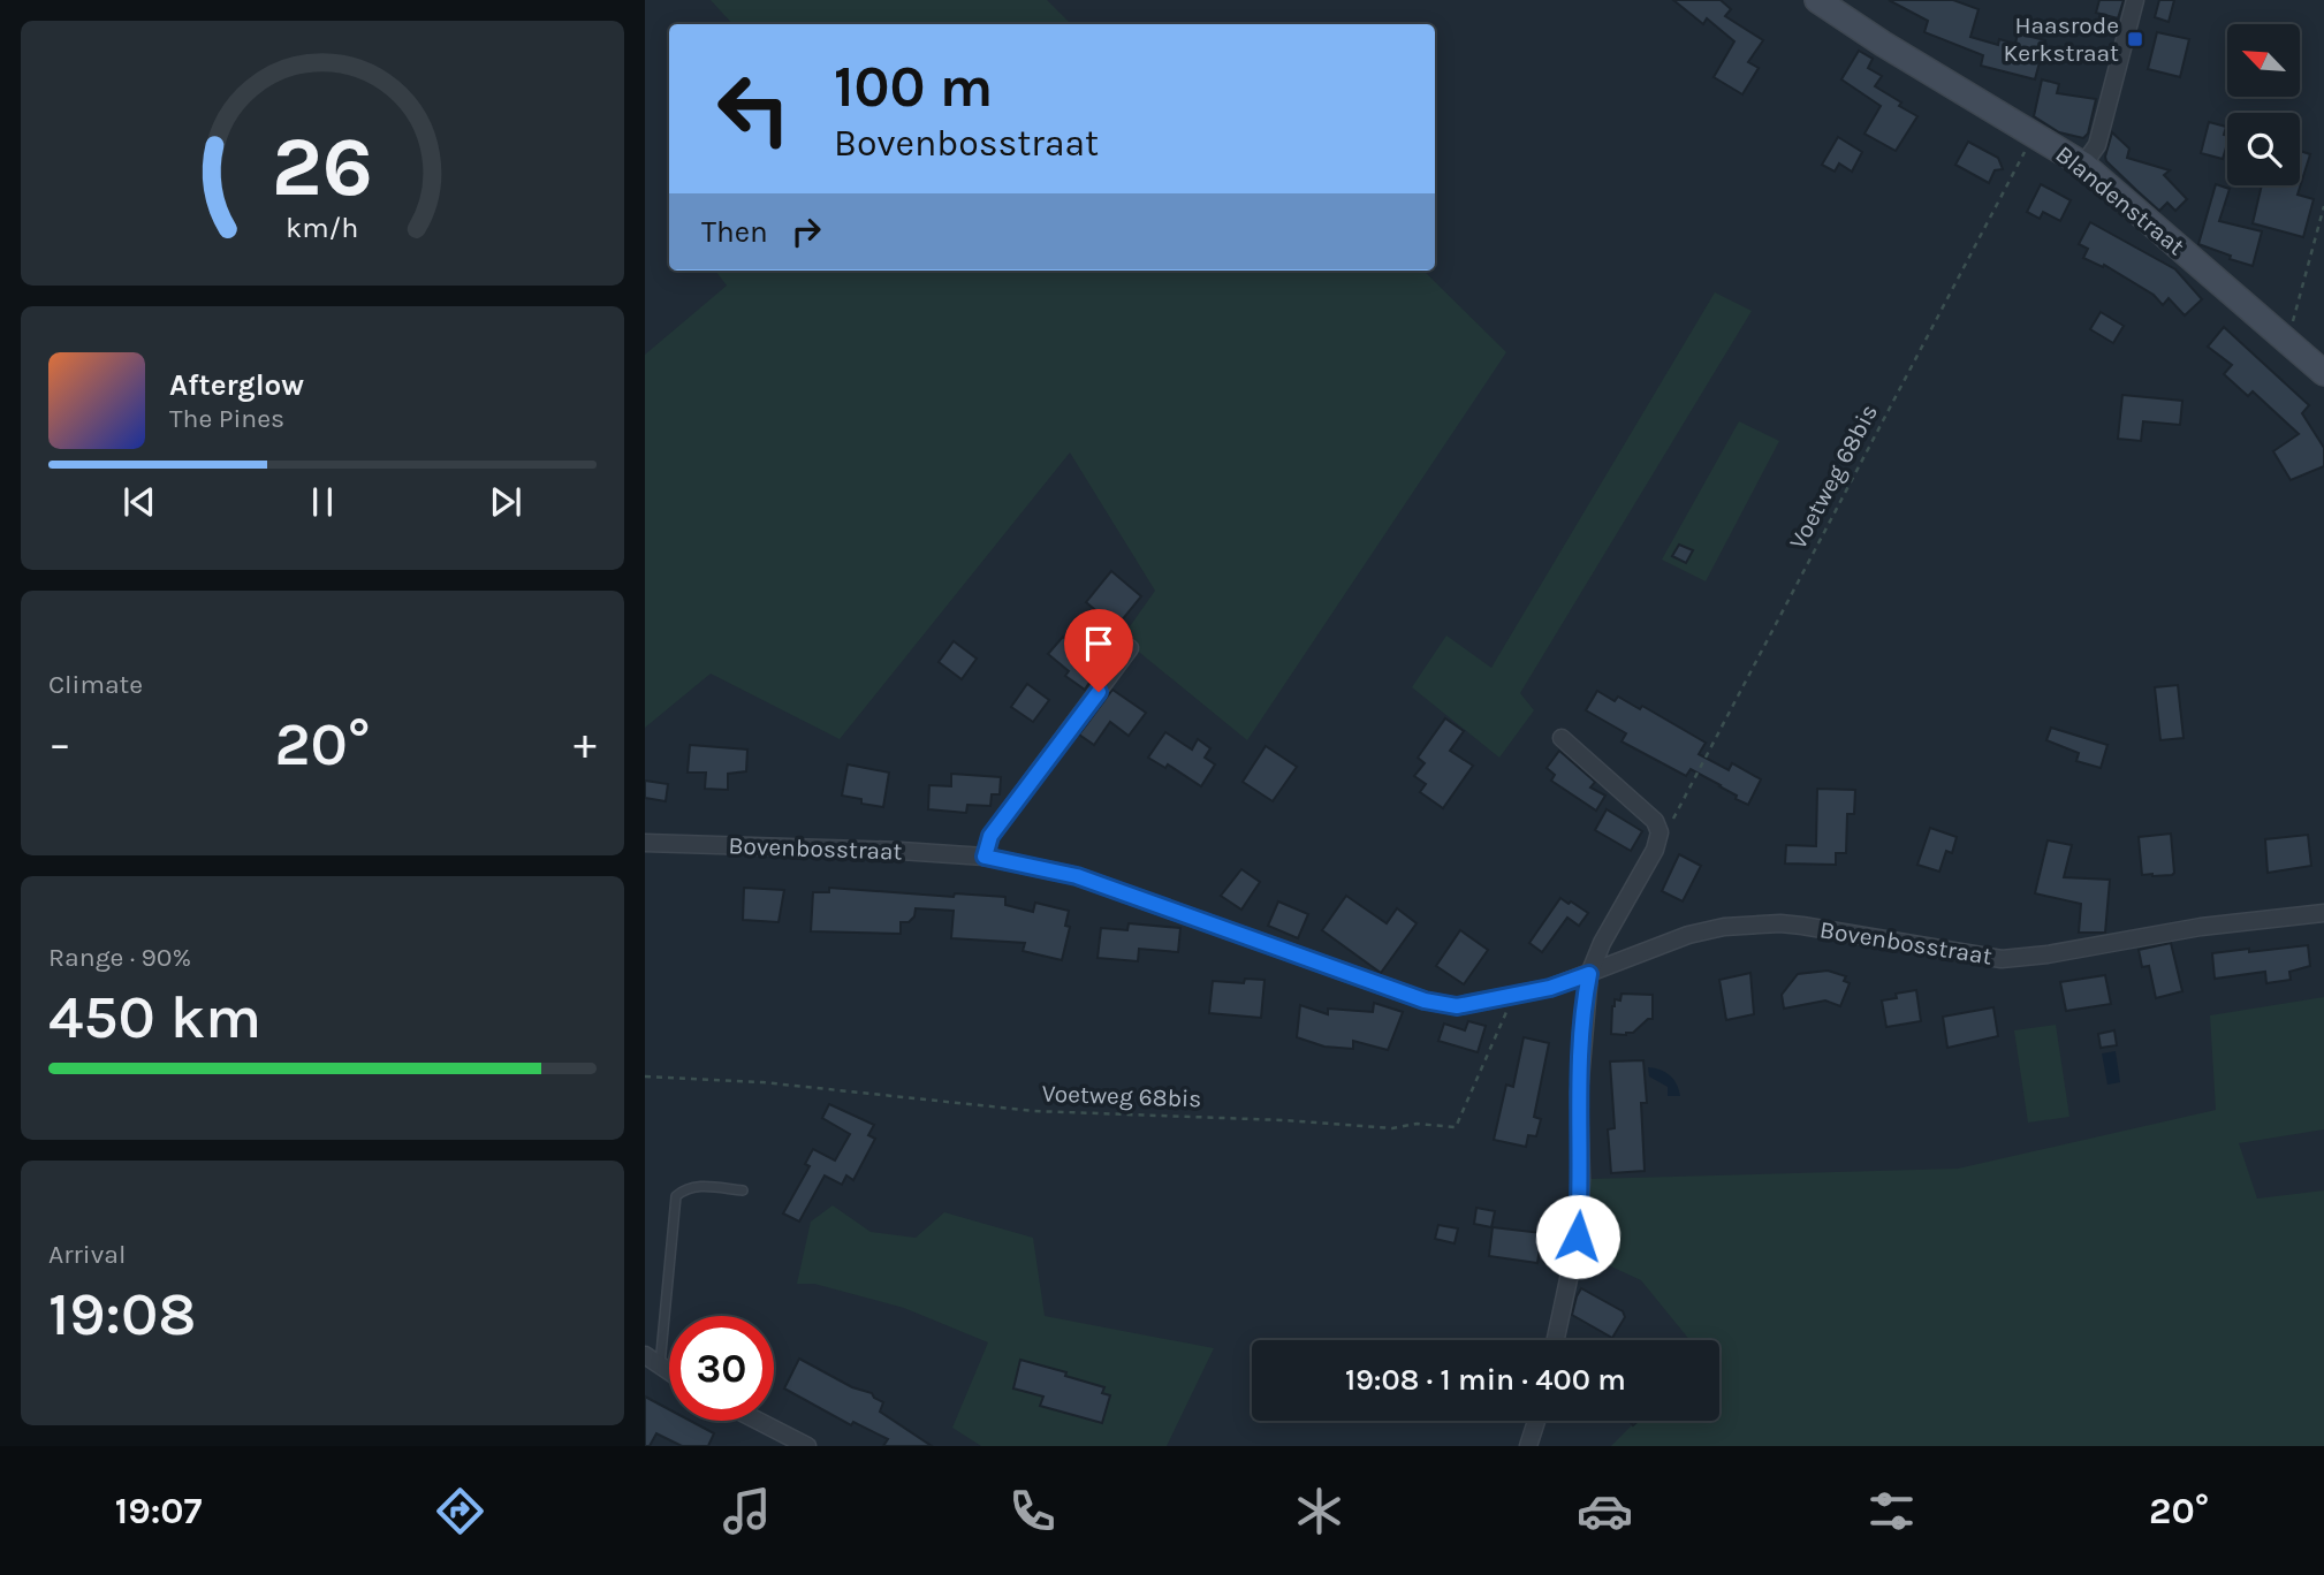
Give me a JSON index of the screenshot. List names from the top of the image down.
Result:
{
  "streets": {
    "street": ["Blandenstraat", "Bovenbosstraat"],
    "path": ["Voetweg 68bis"]
  },
  "crossings": [
    ["Blandenstraat", "Voetweg 68bis"],
    ["Voetweg 68bis", "Bovenbosstraat"]
  ],
  "places": {
    "transit": ["Haasrode Kerkstraat"]
  },
  "north": "top left",
  "page": {
    "turn": ["100 m", "Bovenbosstraat"],
    "then": "Then",
    "song": ["Afterglow", "The Pines"],
    "tile": [
      "Climate",
      ["Range · 90%", "450 km"],
      ["Arrival", "19:08"]
    ],
    "heat": ["−", "20°", "+"],
    "limit": "30",
    "trip": "19:08 · 1 min · 400 m",
    "tabs": ["19:07", "20°"],
    "gauge": ["26", "km/h"]
  }
}
